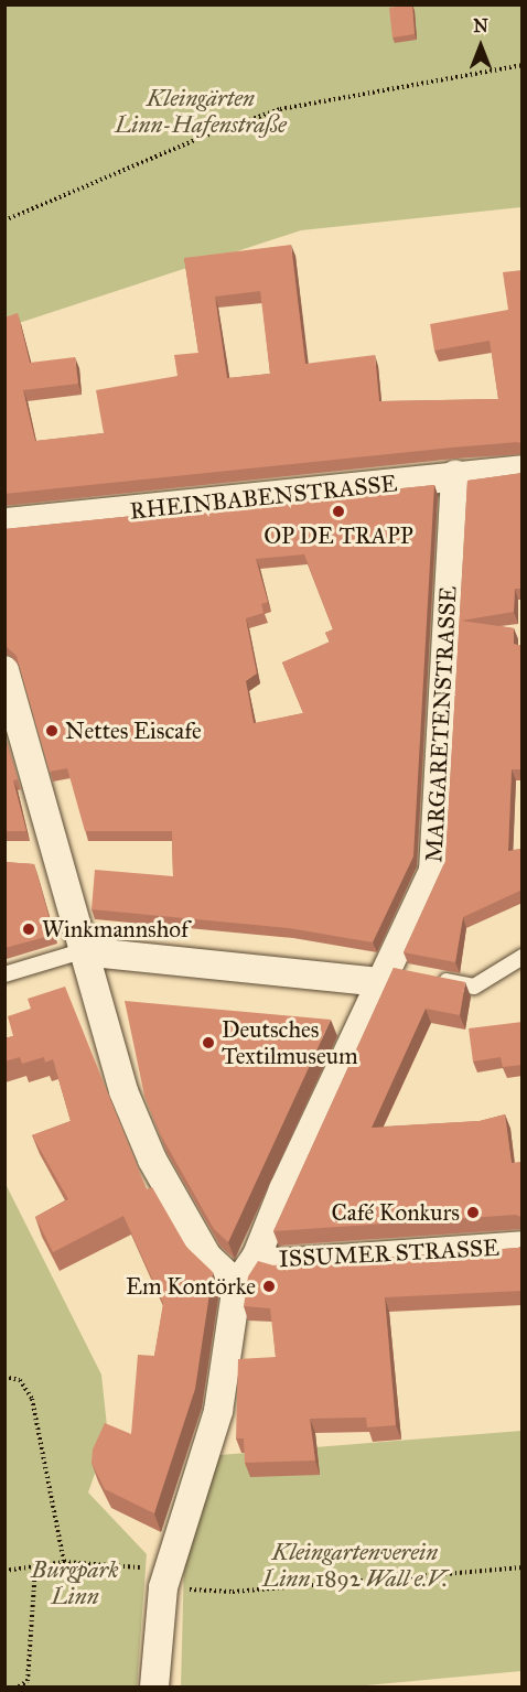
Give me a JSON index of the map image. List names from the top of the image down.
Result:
{
  "streets": {
    "street": ["RHEINBABENSTRASSE", "MARGARETENSTRASSE", "ISSUMER STRASSE"]
  },
  "crossings": [
    ["RHEINBABENSTRASSE", "MARGARETENSTRASSE"],
    ["MARGARETENSTRASSE", "ISSUMER STRASSE"]
  ],
  "parks": ["Kleingärten Linn-Hafenstraße", "Kleingartenverein Linn 1892 Wall e.V.", "Burgpark Linn"],
  "places": [
    "OP DE TRAPP",
    "Nettes Eiscafe",
    "Winkmannshof",
    "Deutsches Textilmuseum",
    "Café Konkurs",
    "Em Kontörke"
  ],
  "north": "top"
}
